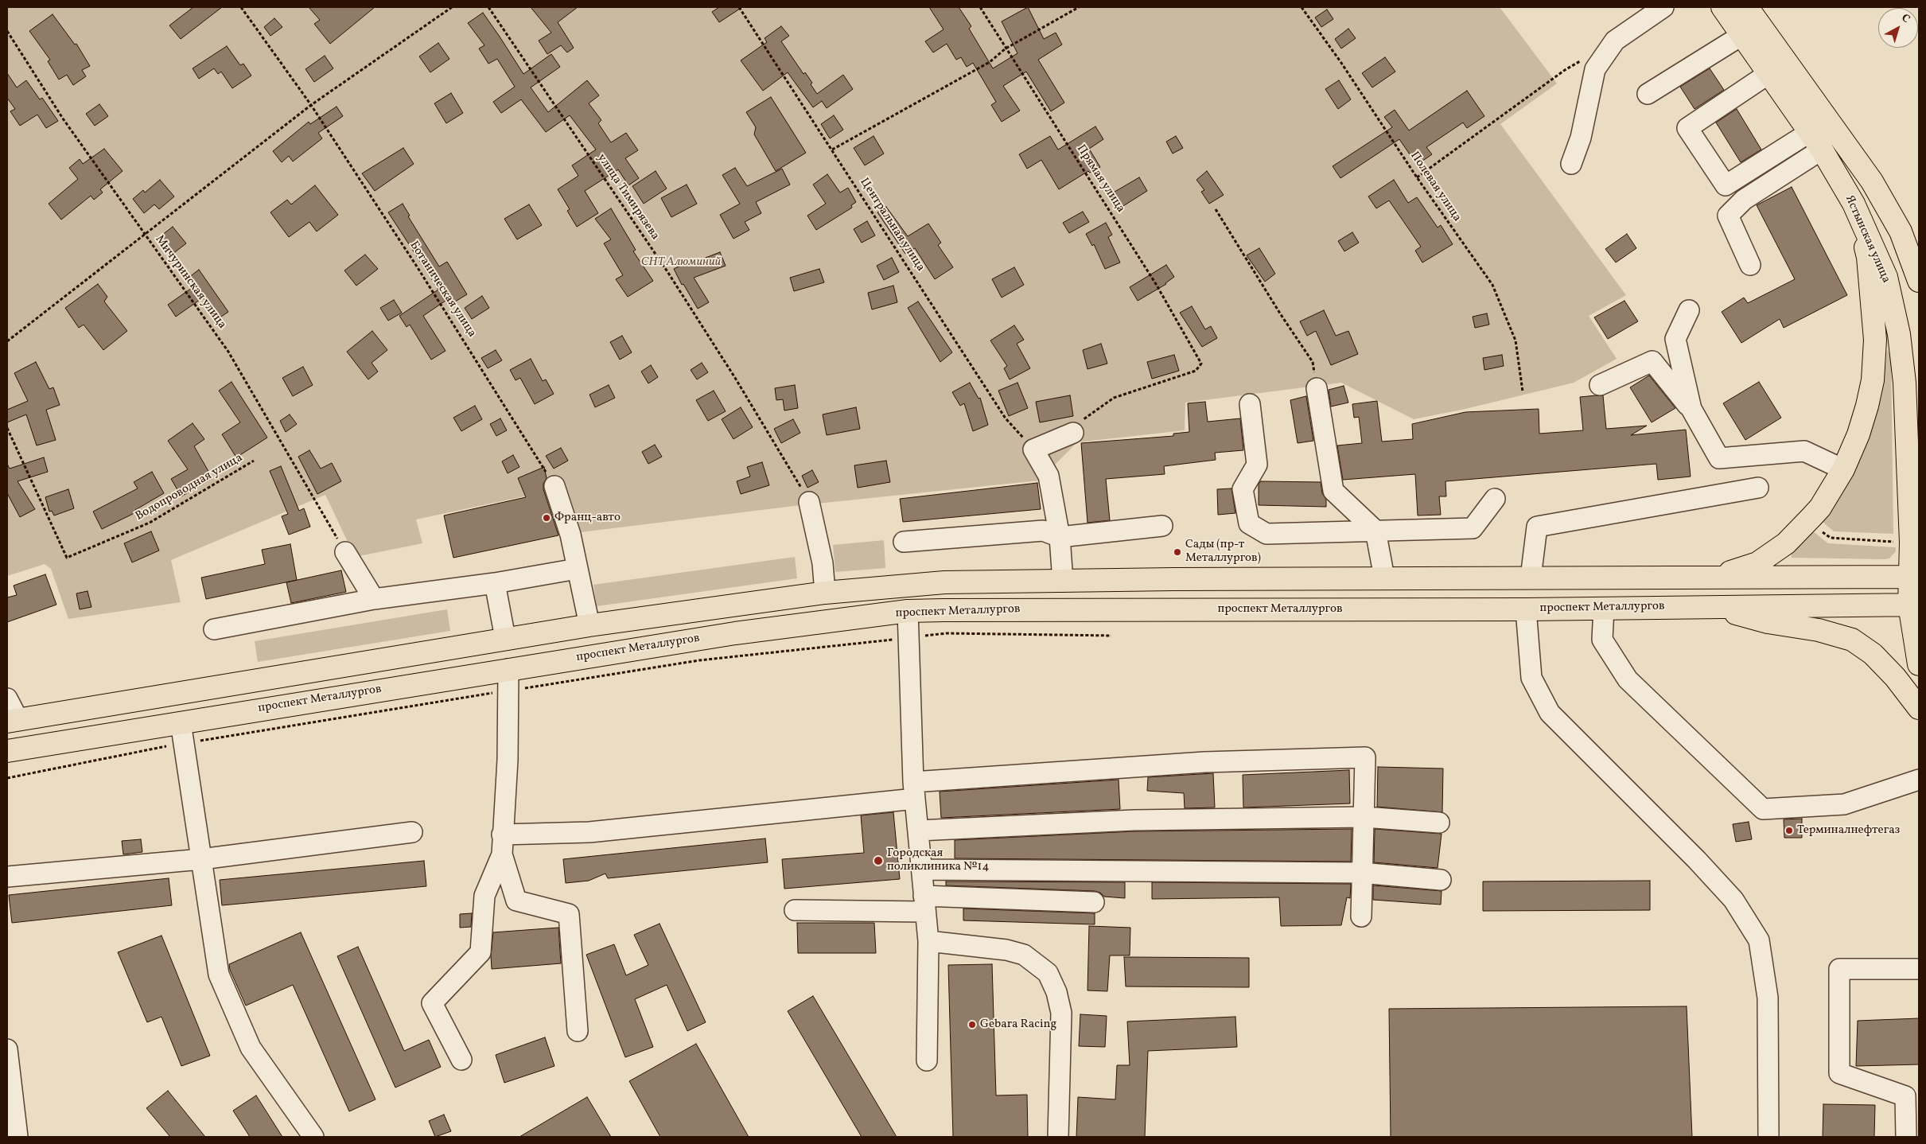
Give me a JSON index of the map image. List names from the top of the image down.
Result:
{
  "streets": {
    "main road": ["Ястынская улица", "проспект Металлургов"],
    "path": [
      "Прямая улица",
      "Полевая улица",
      "улица Тимирязева",
      "Центральная улица",
      "Мичуринская улица",
      "Ботаническая улица",
      "Водопроводная улица"
    ]
  },
  "crossings": [
    ["Ястынская улица", "проспект Металлургов"]
  ],
  "parks": ["СНТ Алюминий"],
  "places": [
    "Франц-авто",
    "Сады (пр-т Металлургов)",
    "Терминалнефтегаз",
    "Городская поликлиника №14",
    "Gebara Racing"
  ],
  "north": "top right"
}
